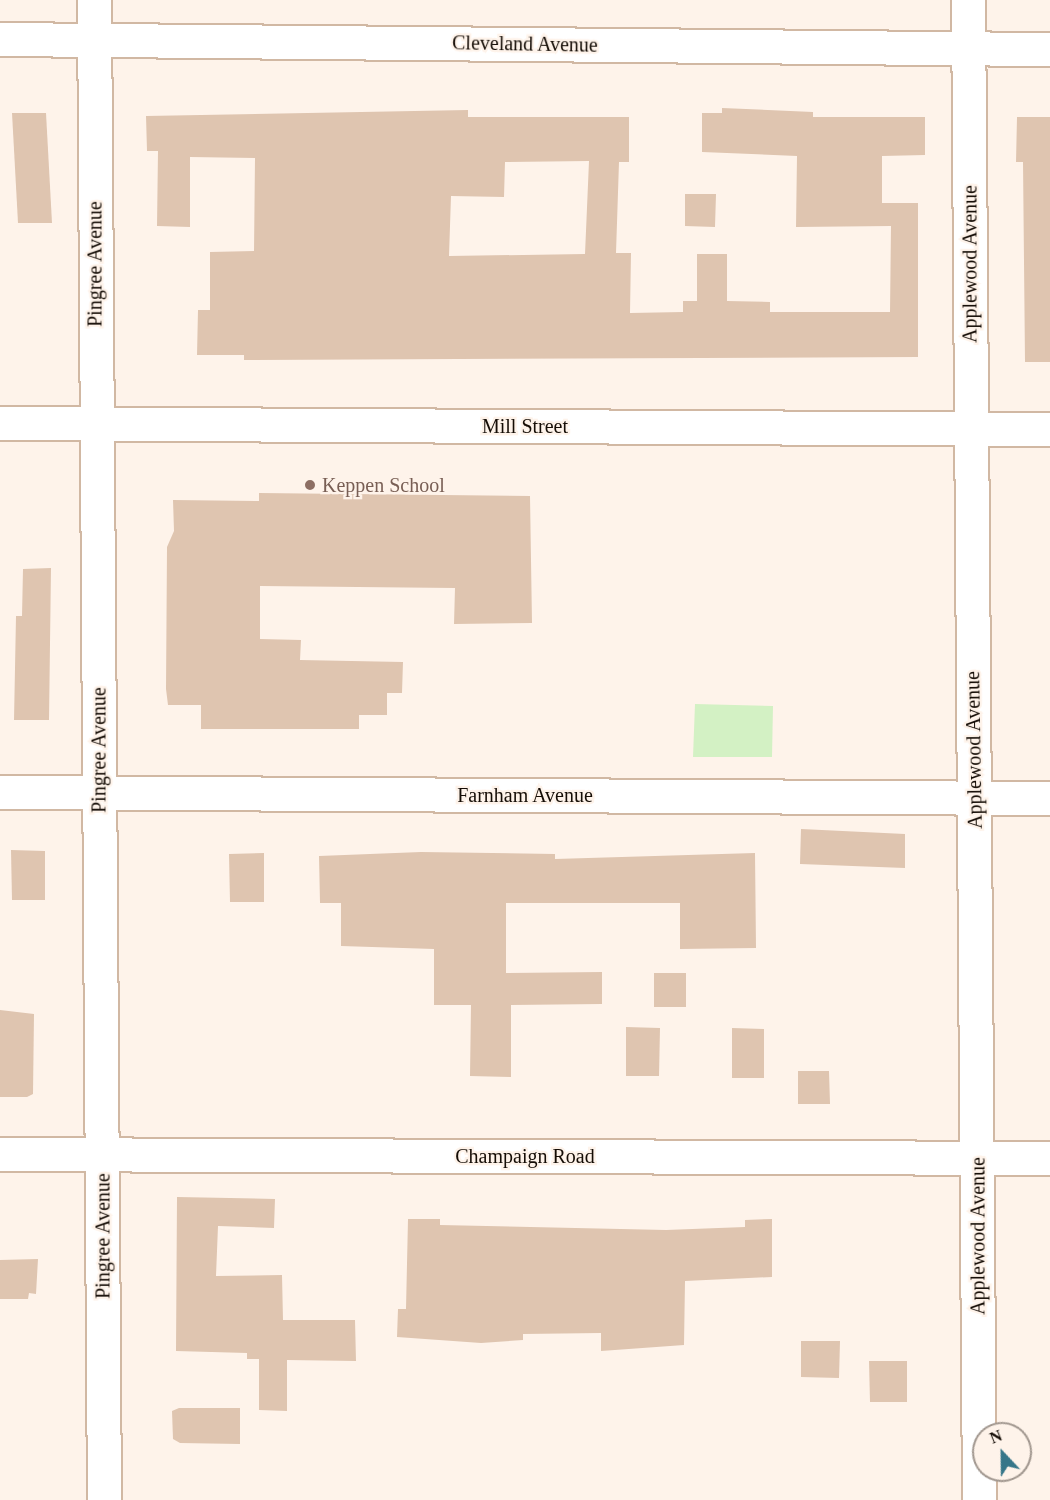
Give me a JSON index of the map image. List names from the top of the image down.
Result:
{
  "streets": {
    "street": [
      "Cleveland Avenue",
      "Pingree Avenue",
      "Applewood Avenue",
      "Mill Street",
      "Farnham Avenue",
      "Champaign Road"
    ]
  },
  "crossings": [
    ["Cleveland Avenue", "Pingree Avenue"],
    ["Cleveland Avenue", "Applewood Avenue"],
    ["Pingree Avenue", "Mill Street"],
    ["Pingree Avenue", "Farnham Avenue"],
    ["Pingree Avenue", "Champaign Road"],
    ["Applewood Avenue", "Mill Street"],
    ["Applewood Avenue", "Farnham Avenue"],
    ["Applewood Avenue", "Champaign Road"]
  ],
  "places": ["Keppen School"],
  "north": "top"
}
